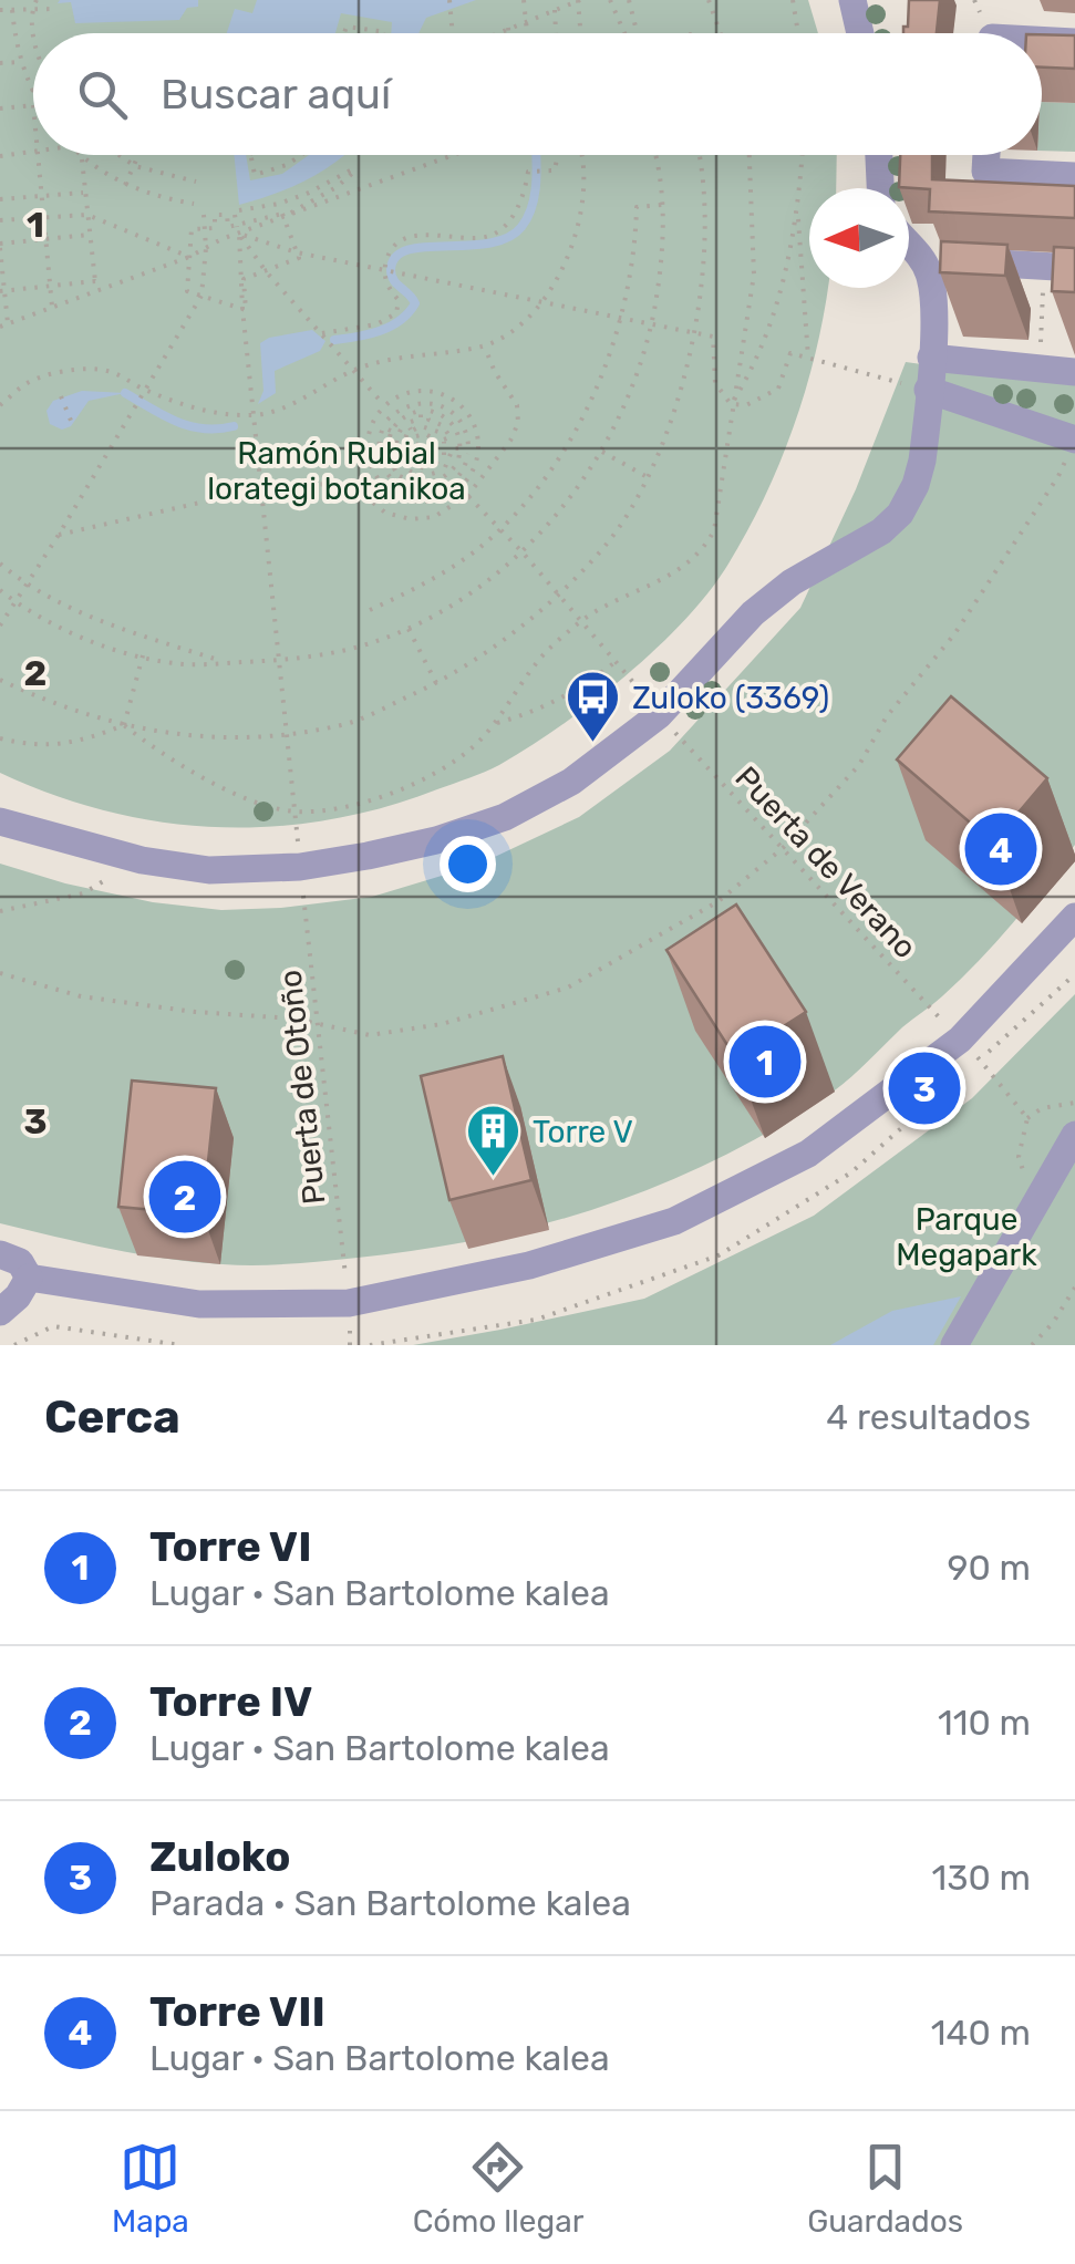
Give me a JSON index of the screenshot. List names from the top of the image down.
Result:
{
  "streets": {
    "path": ["Puerta de Verano", "Puerta de Otoño"]
  },
  "parks": ["Ramón Rubial lorategi botanikoa", "Parque Megapark"],
  "places": {
    "bus stop": ["Zuloko (3369)"],
    "building": ["Torre V"]
  },
  "north": "left",
  "page": {
    "search": "Buscar aquí",
    "pins": [
      "4",
      "1",
      "3",
      "2"
    ],
    "heading": ["Cerca", "4 resultados"],
    "list": [
      {
        "mark": "1",
        "name": "Torre VI",
        "note": "Lugar · San Bartolome kalea",
        "value": "90 m"
      },
      {
        "mark": "2",
        "name": "Torre IV",
        "note": "Lugar · San Bartolome kalea",
        "value": "110 m"
      },
      {
        "mark": "3",
        "name": "Zuloko",
        "note": "Parada · San Bartolome kalea",
        "value": "130 m"
      },
      {
        "mark": "4",
        "name": "Torre VII",
        "note": "Lugar · San Bartolome kalea",
        "value": "140 m"
      }
    ],
    "nav": ["Mapa", "Cómo llegar", "Guardados"]
  },
  "grid": {
    "rows": ["1", "2", "3"]
  }
}
